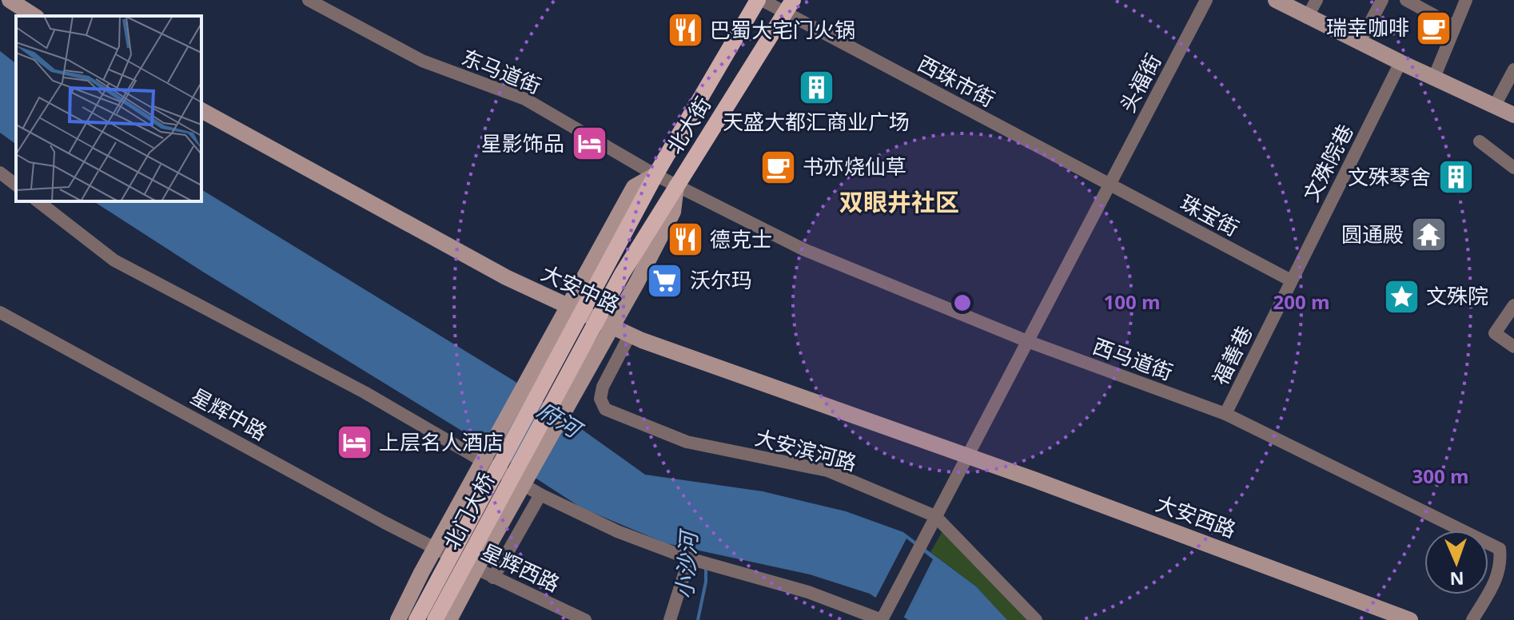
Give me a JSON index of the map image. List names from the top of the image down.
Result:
{
  "streets": {
    "main road": ["北大街", "北门大桥"],
    "street": [
      "东马道街",
      "西珠市街",
      "头福街",
      "文殊院巷",
      "珠宝街",
      "大安中路",
      "福善巷",
      "西马道街",
      "星辉中路",
      "大安滨河路",
      "大安西路",
      "星辉西路"
    ]
  },
  "crossings": [
    ["东马道街", "北大街"],
    ["东马道街", "西马道街"],
    ["西珠市街", "头福街"],
    ["西珠市街", "北大街"],
    ["西珠市街", "珠宝街"],
    ["头福街", "珠宝街"],
    ["头福街", "大安中路"],
    ["头福街", "西马道街"],
    ["头福街", "大安滨河路"],
    ["头福街", "大安西路"],
    ["北大街", "西马道街"],
    ["北大街", "北门大桥"],
    ["文殊院巷", "珠宝街"],
    ["文殊院巷", "福善巷"],
    ["珠宝街", "福善巷"],
    ["大安中路", "大安滨河路"],
    ["大安中路", "大安西路"],
    ["福善巷", "西马道街"],
    ["星辉中路", "星辉西路"]
  ],
  "districts": ["双眼井社区"],
  "water": ["府河", "小沙河"],
  "places": {
    "cafe": ["瑞幸咖啡", "书亦烧仙草"],
    "restaurant": ["巴蜀大宅门火锅", "德克士"],
    "building": ["天盛大都汇商业广场", "文殊琴舍"],
    "hotel": ["星影饰品", "上层名人酒店"],
    "temple": ["圆通殿"],
    "supermarket": ["沃尔玛"],
    "place": ["文殊院"]
  },
  "north": "bottom",
  "rings": ["100 m", "200 m", "300 m"]
}
